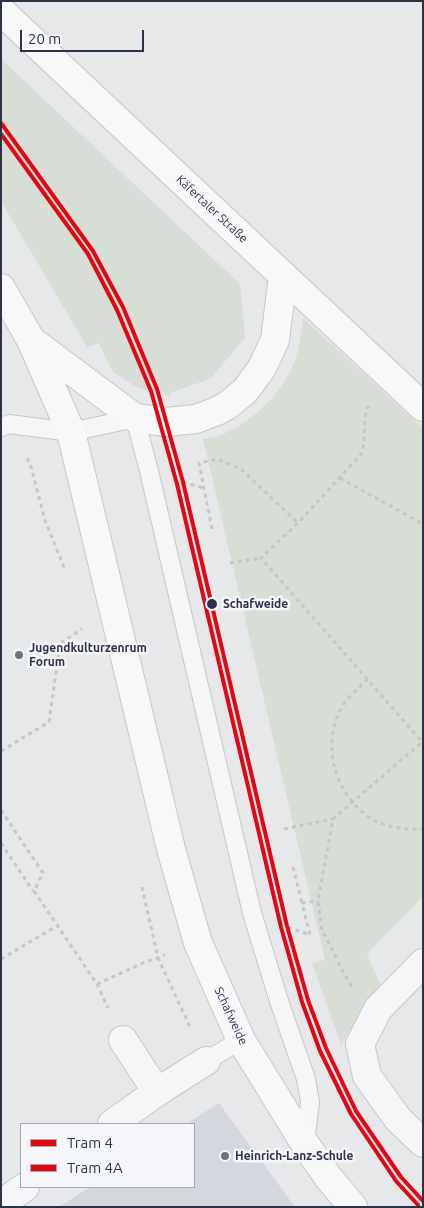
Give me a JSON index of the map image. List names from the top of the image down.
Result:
{
  "streets": {
    "main road": ["Käfertaler Straße", "Schafweide"]
  },
  "places": ["Schafweide", "Jugendkulturzenrum Forum", "Heinrich-Lanz-Schule"],
  "lines": ["tram line 4", "tram line 4A"],
  "legend": ["Tram 4", "Tram 4A"],
  "scale_bar": "20 m"
}
